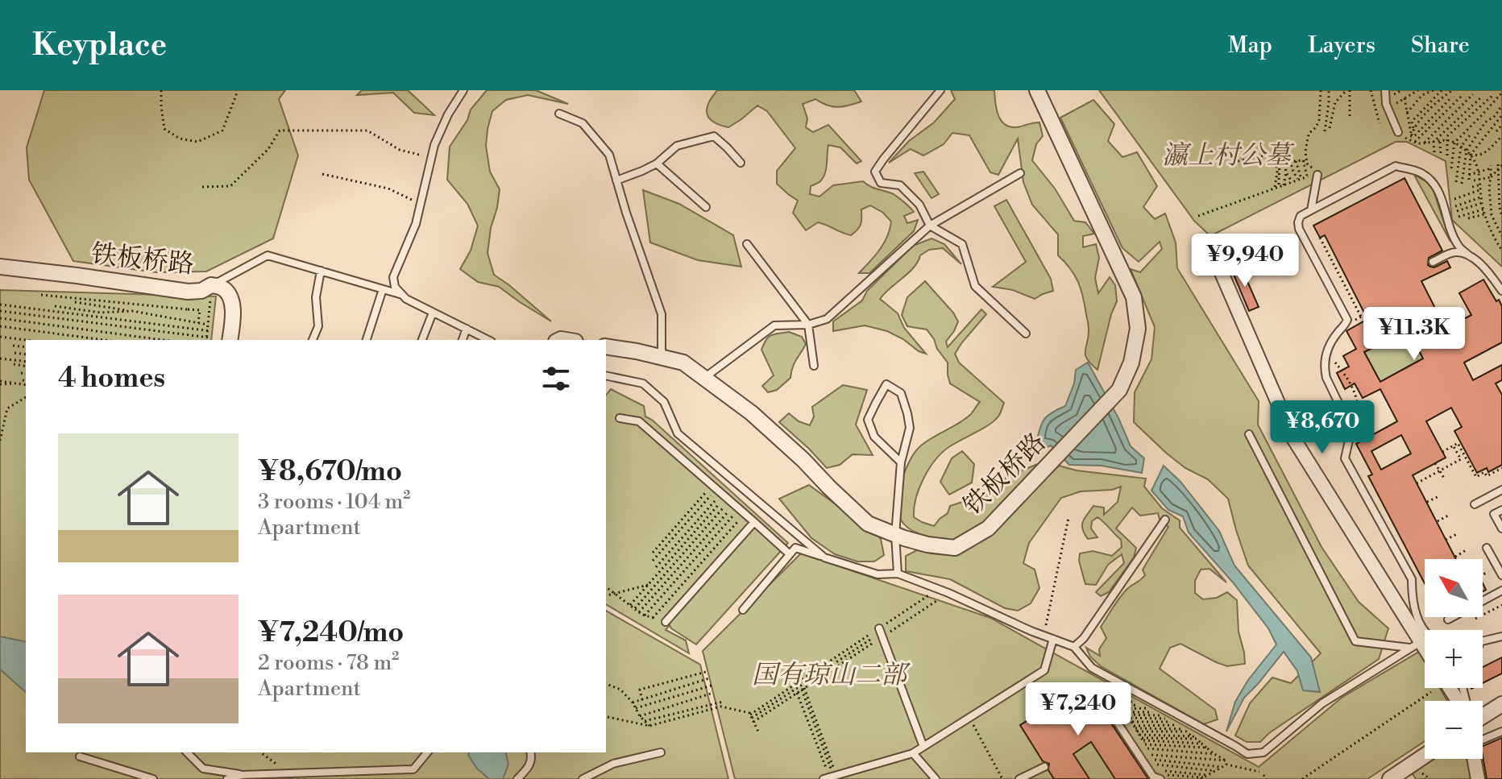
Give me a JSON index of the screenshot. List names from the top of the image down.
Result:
{
  "streets": {
    "street": ["铁板桥路"]
  },
  "parks": ["瀛上村公墓", "国有琼山二部"],
  "north": "top left",
  "page": {
    "header": "Keyplace",
    "nav": ["Map", "Layers", "Share"],
    "price": [
      "¥9,940",
      "¥11.3K",
      "¥8,670",
      "¥7,240"
    ],
    "heading": "4 homes",
    "list": [
      {
        "name": "¥8,670/mo",
        "note": "3 rooms · 104 m² · Apartment"
      },
      {
        "name": "¥7,240/mo",
        "note": "2 rooms · 78 m² · Apartment"
      }
    ],
    "map_buttons": ["+", "−"]
  }
}
